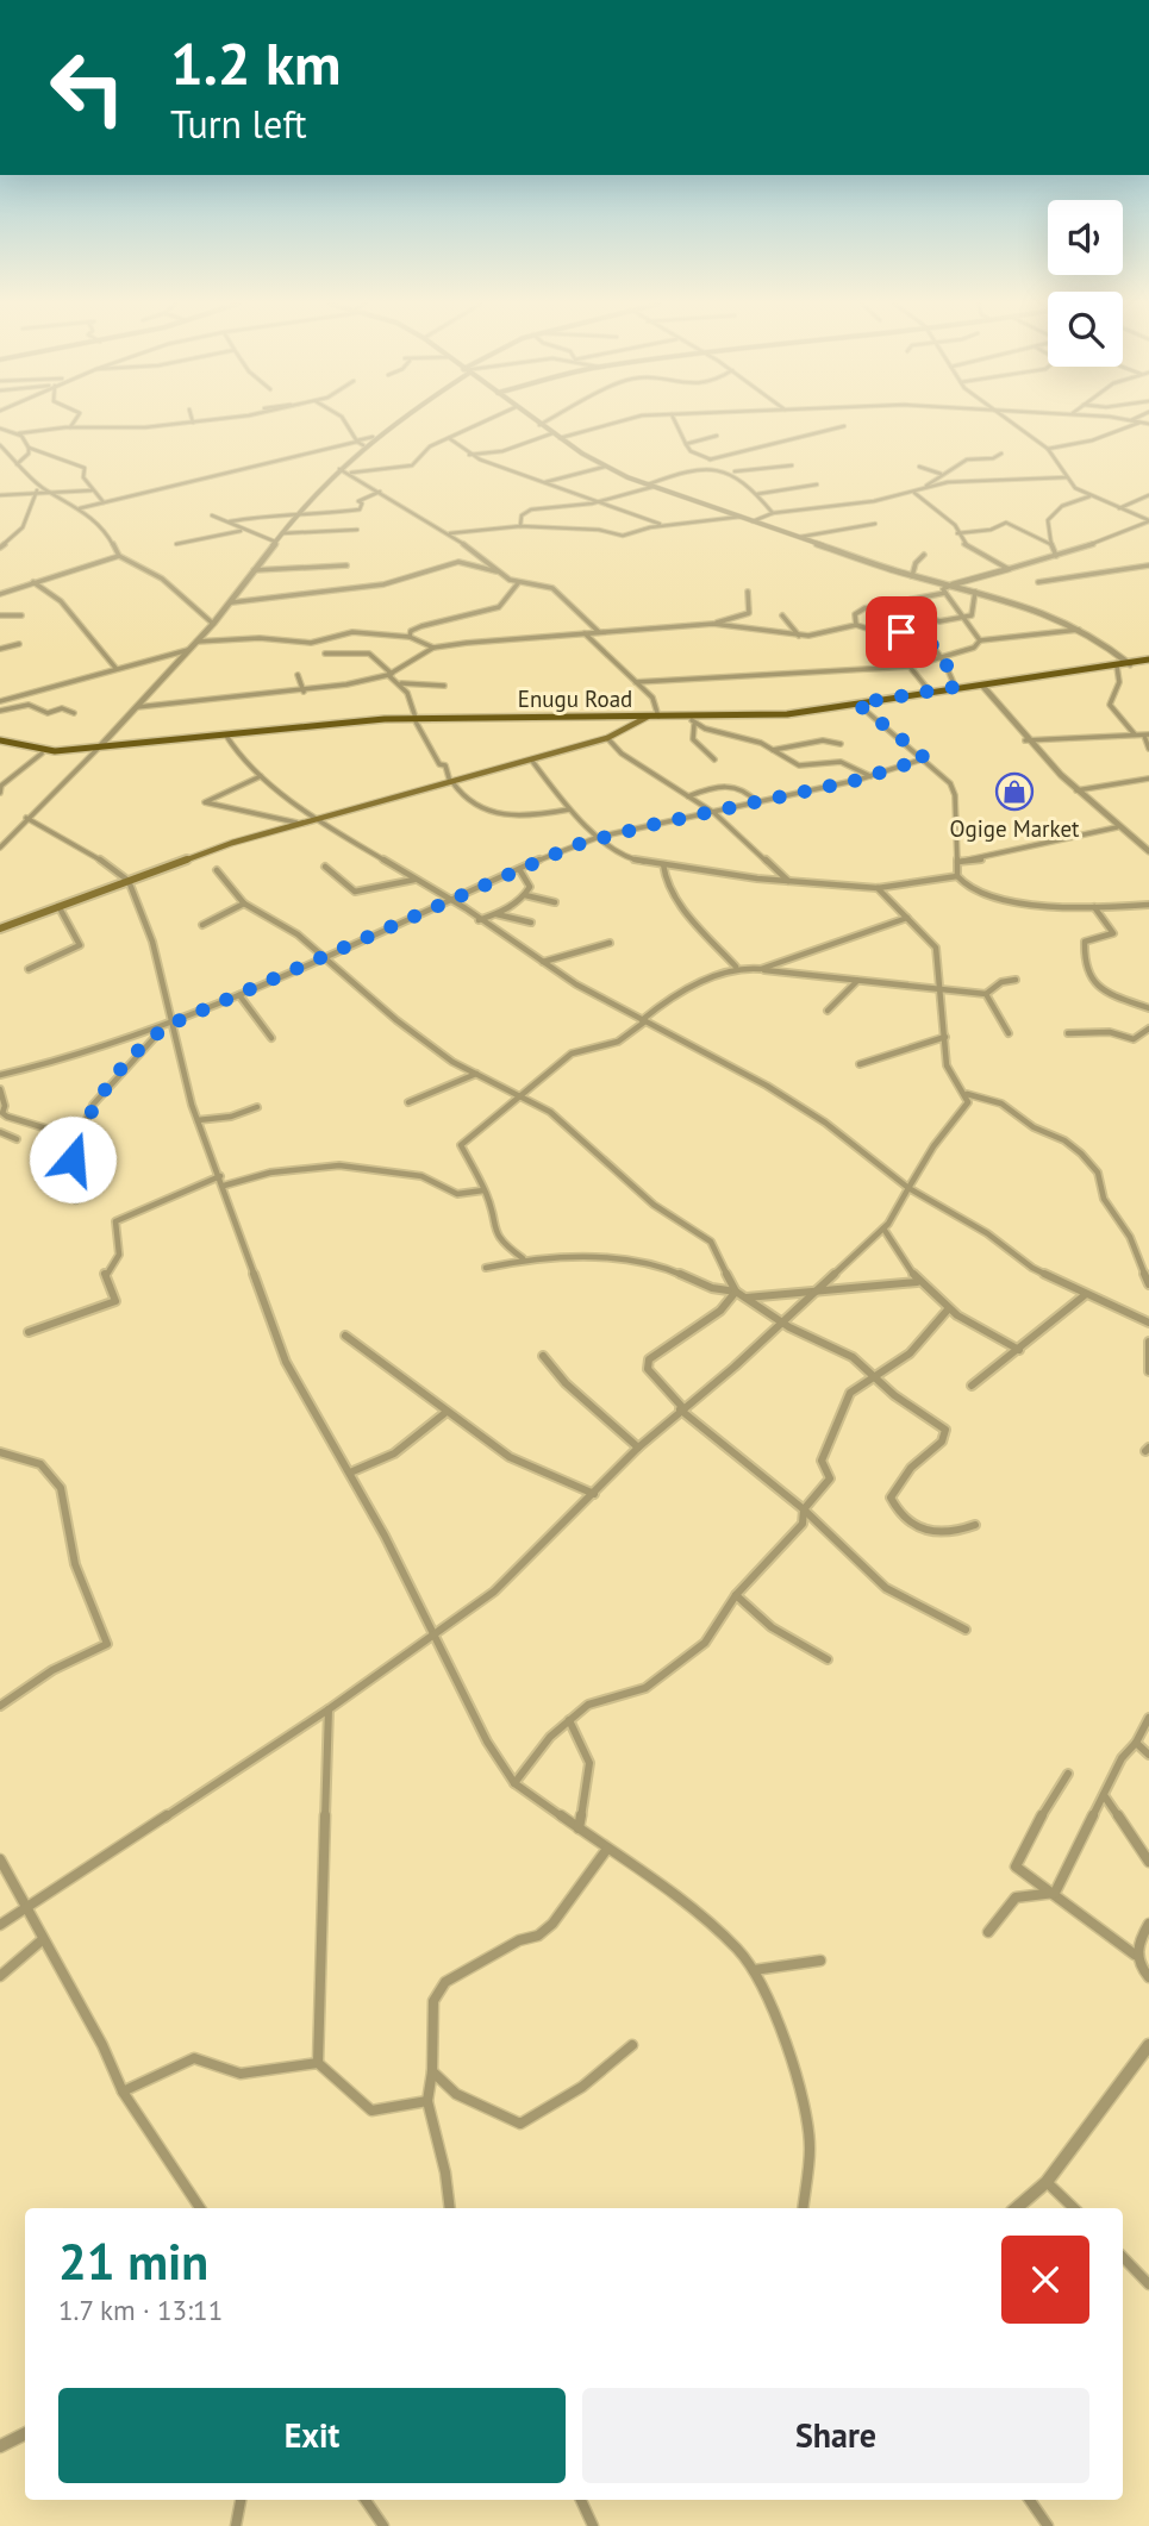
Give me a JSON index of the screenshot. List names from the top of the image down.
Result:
{
  "streets": {
    "main road": ["Enugu Road"]
  },
  "places": {
    "shop": ["Ogige Market"]
  },
  "page": {
    "turn": ["1.2 km", "Turn left"],
    "heading": ["21 min", "1.7 km · 13:11"],
    "buttons": ["Exit", "Share"]
  }
}
